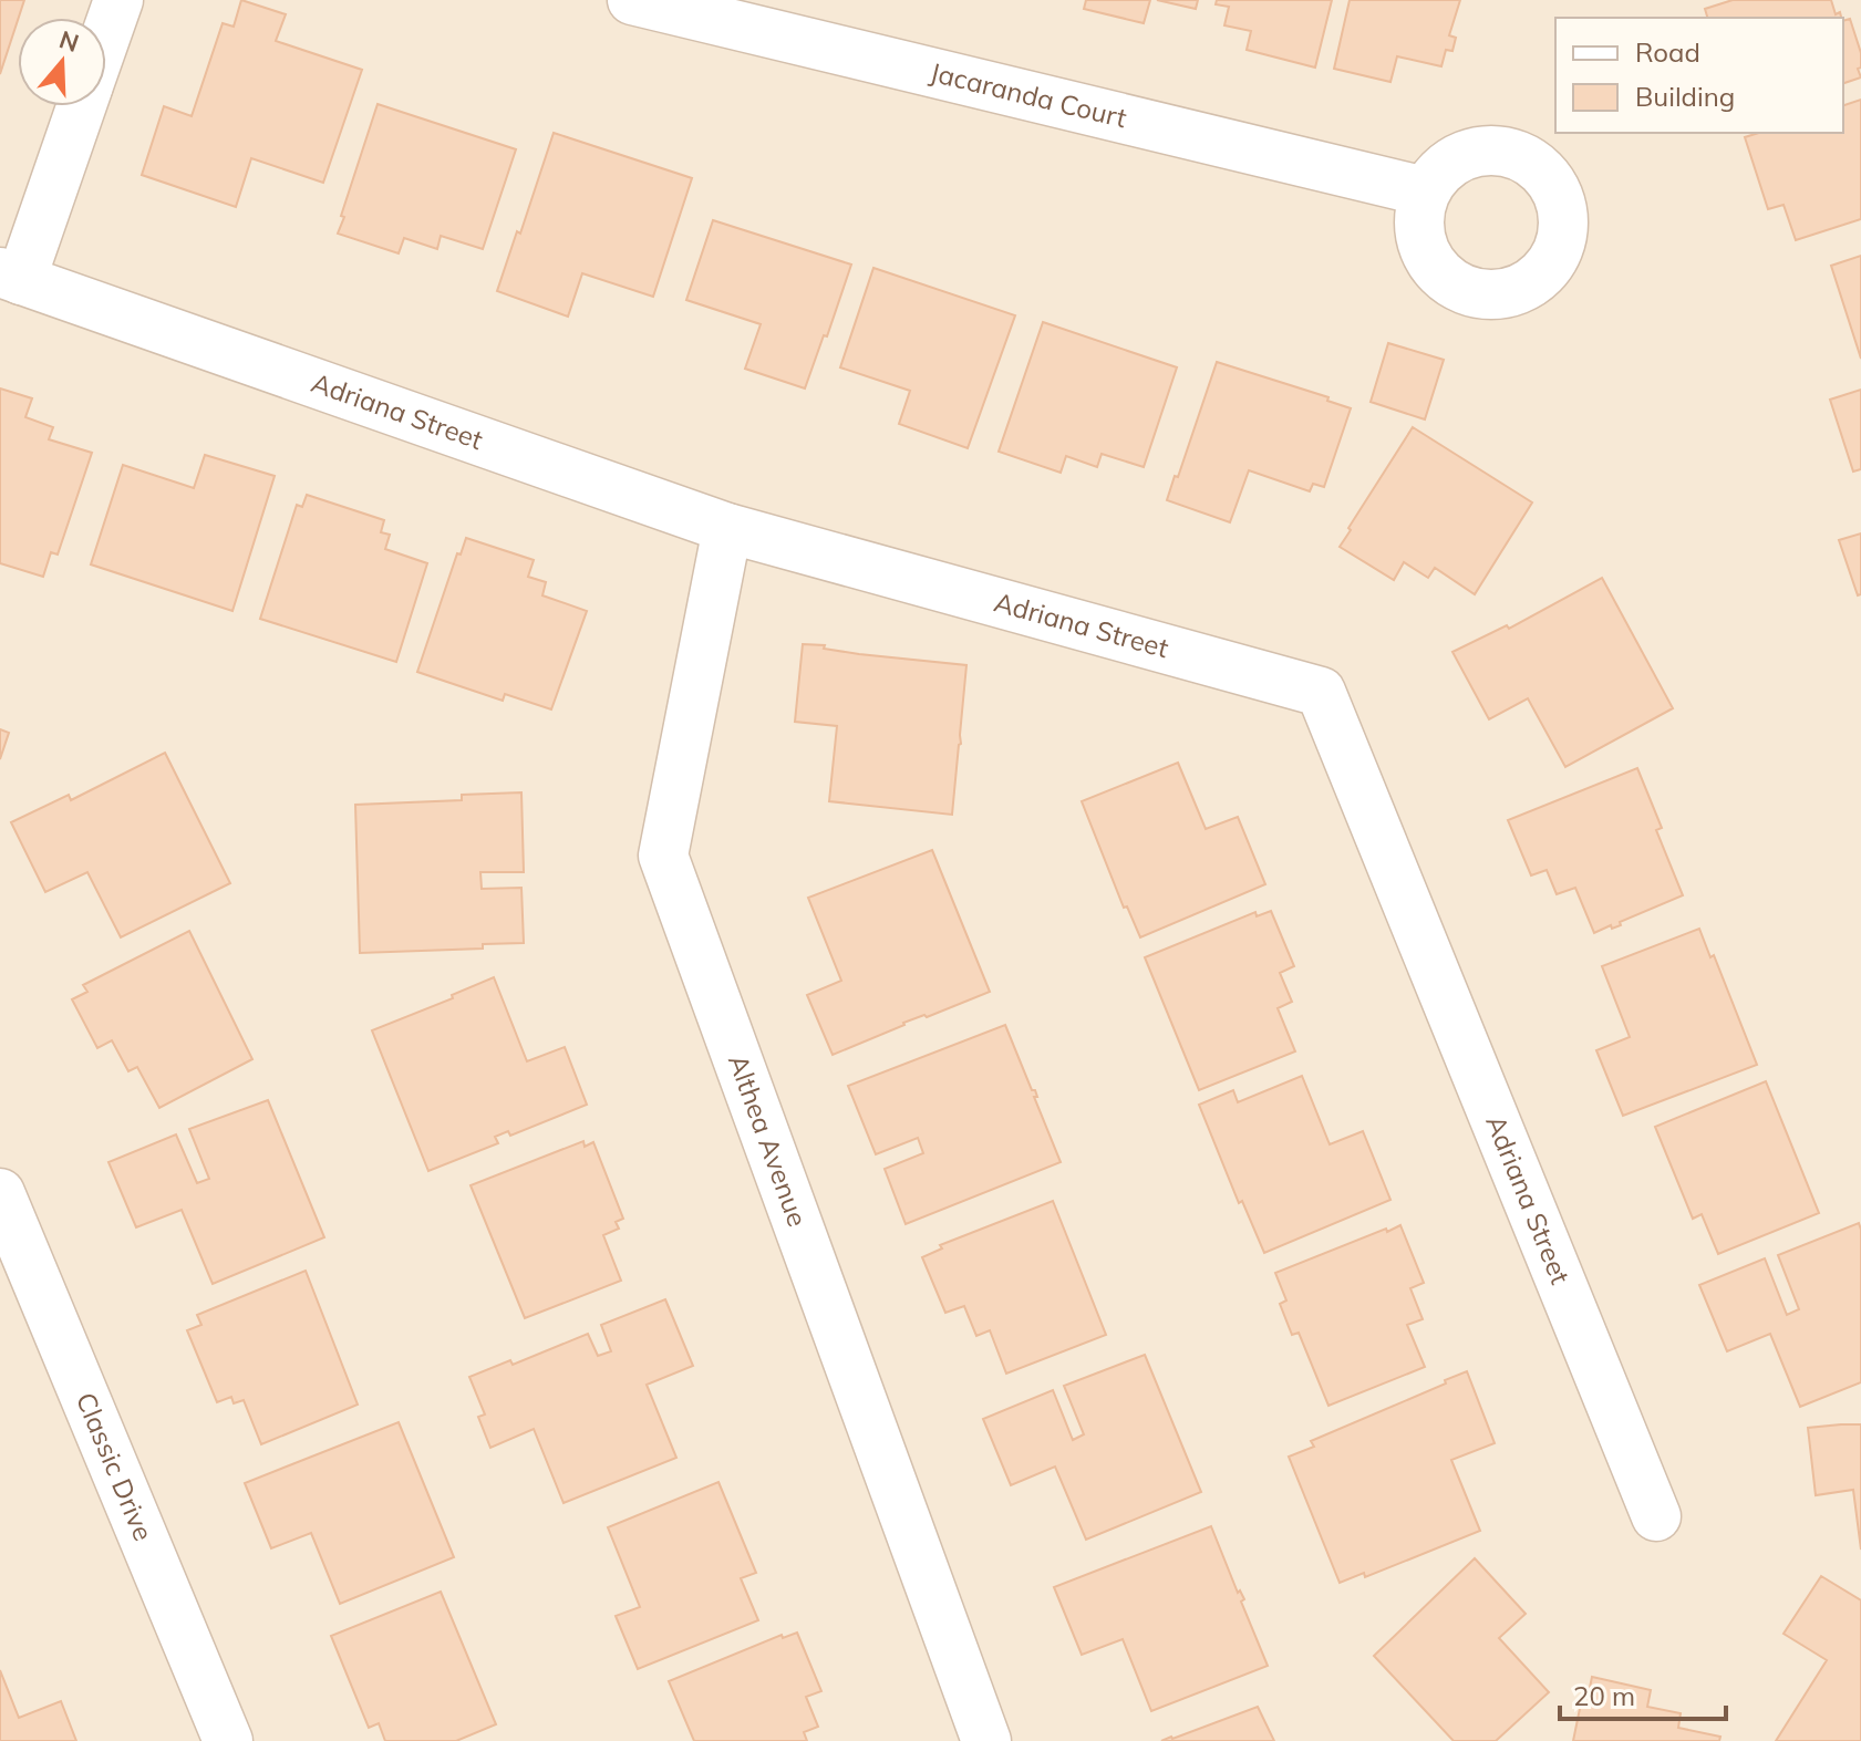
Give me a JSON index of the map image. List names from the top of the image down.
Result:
{
  "streets": {
    "street": [
      "Jacaranda Court",
      "Adriana Street",
      "Althea Avenue",
      "Classic Drive"
    ]
  },
  "crossings": [
    ["Adriana Street", "Althea Avenue"]
  ],
  "legend": ["Road", "Building"],
  "scale_bar": "20 m",
  "north": "top"
}
